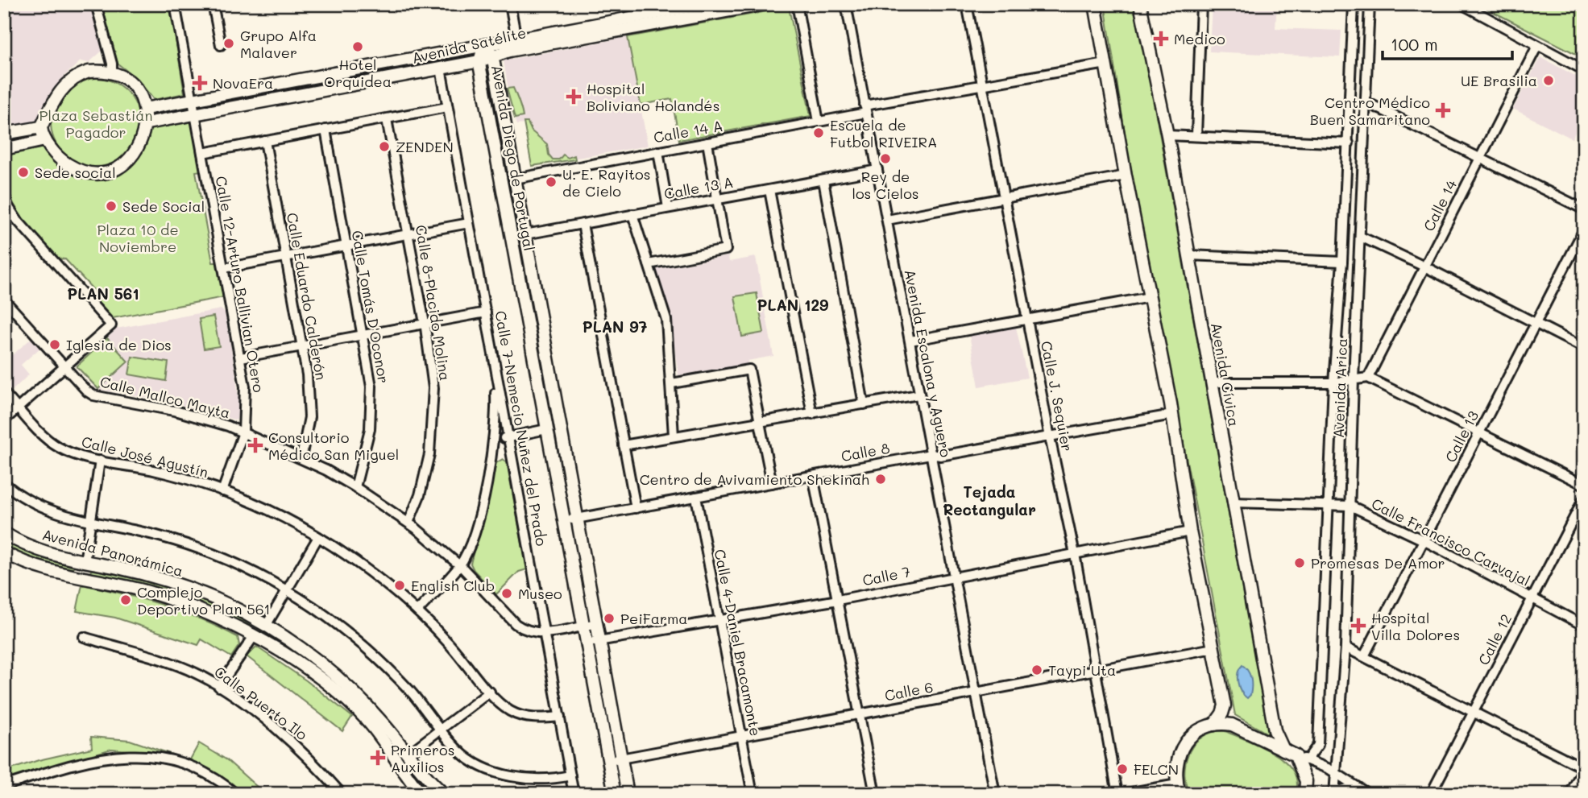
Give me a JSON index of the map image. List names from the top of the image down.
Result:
{
  "streets": {
    "main road": [
      "Avenida Satélite",
      "Avenida Diego de Portugal",
      "Avenida Cívica",
      "Avenida Panorámica"
    ],
    "street": [
      "Calle 14 A",
      "Calle 13 A",
      "Calle 14",
      "Calle 12-Arturo Ballivian Otero",
      "Calle Eduardo Calderón",
      "Calle 8-Placido Molina",
      "Calle Tomás D'Oconor",
      "Avenida Escalona y Aguero",
      "Avenida Arica",
      "Calle J. Sequier",
      "Calle Mallco Mayta",
      "Calle 7-Nemecio Nuñez del Prado",
      "Calle 13",
      "Calle 8",
      "Calle José Agustín",
      "Calle Francisco Carvajal",
      "Calle 7",
      "Calle 12",
      "Calle 4-Daniel Bracamonte",
      "Calle 6",
      "Calle Puerto Ilo"
    ]
  },
  "crossings": [
    ["Avenida Satélite", "Avenida Diego de Portugal"],
    ["Avenida Satélite", "Calle 12-Arturo Ballivian Otero"],
    ["Avenida Satélite", "Calle 7-Nemecio Nuñez del Prado"],
    ["Calle 14 A", "Avenida Diego de Portugal"],
    ["Calle 14 A", "Avenida Escalona y Aguero"],
    ["Calle 14 A", "Calle J. Sequier"],
    ["Avenida Diego de Portugal", "Calle 13 A"],
    ["Avenida Diego de Portugal", "Calle Mallco Mayta"],
    ["Avenida Diego de Portugal", "Calle 8"],
    ["Avenida Diego de Portugal", "Calle 7"],
    ["Avenida Diego de Portugal", "Calle 6"],
    ["Calle 13 A", "Avenida Escalona y Aguero"],
    ["Calle 12-Arturo Ballivian Otero", "Calle Mallco Mayta"],
    ["Calle 12-Arturo Ballivian Otero", "Calle José Agustín"],
    ["Calle Eduardo Calderón", "Calle Mallco Mayta"],
    ["Calle 8-Placido Molina", "Calle Mallco Mayta"],
    ["Calle Tomás D'Oconor", "Calle Mallco Mayta"],
    ["Avenida Escalona y Aguero", "Calle 8"],
    ["Avenida Escalona y Aguero", "Calle 7"],
    ["Avenida Escalona y Aguero", "Calle 6"],
    ["Avenida Cívica", "Calle Francisco Carvajal"],
    ["Avenida Arica", "Calle Francisco Carvajal"],
    ["Calle J. Sequier", "Calle 8"],
    ["Calle J. Sequier", "Calle 7"],
    ["Calle J. Sequier", "Calle 6"],
    ["Calle Mallco Mayta", "Calle 7-Nemecio Nuñez del Prado"],
    ["Calle 7-Nemecio Nuñez del Prado", "Calle José Agustín"],
    ["Calle 13", "Calle Francisco Carvajal"],
    ["Calle 8", "Calle 4-Daniel Bracamonte"],
    ["Calle Francisco Carvajal", "Calle 12"],
    ["Calle 7", "Calle 4-Daniel Bracamonte"],
    ["Calle 4-Daniel Bracamonte", "Calle 6"]
  ],
  "districts": [
    "PLAN 561",
    "PLAN 129",
    "PLAN 97",
    "Tejada Rectangular"
  ],
  "parks": ["Plaza Sebastián Pagador", "Plaza 10 de Noviembre"],
  "places": {
    "health": [
      "Medico",
      "NovaEra",
      "Hospital Boliviano Holandés",
      "Centro Médico Buen Samaritano",
      "Consultorio Médico San Miguel",
      "Hospital Villa Dolores",
      "Primeros Auxilios"
    ],
    "other": [
      "Grupo Alfa Malaver",
      "Hotel Orquidea",
      "UE Brasilia",
      "Escuela de Futbol RIVEIRA",
      "ZENDEN",
      "Rey de los Cielos",
      "Sede social",
      "U. E. Rayitos de Cielo",
      "Sede Social",
      "Iglesia de Dios",
      "Centro de Avivamiento Shekinah",
      "Promesas De Amor",
      "English Club",
      "Museo",
      "Complejo Deportivo Plan 561",
      "PeiFarma",
      "Taypi Uta",
      "FELCN"
    ]
  },
  "scale_bar": "100 m"
}
